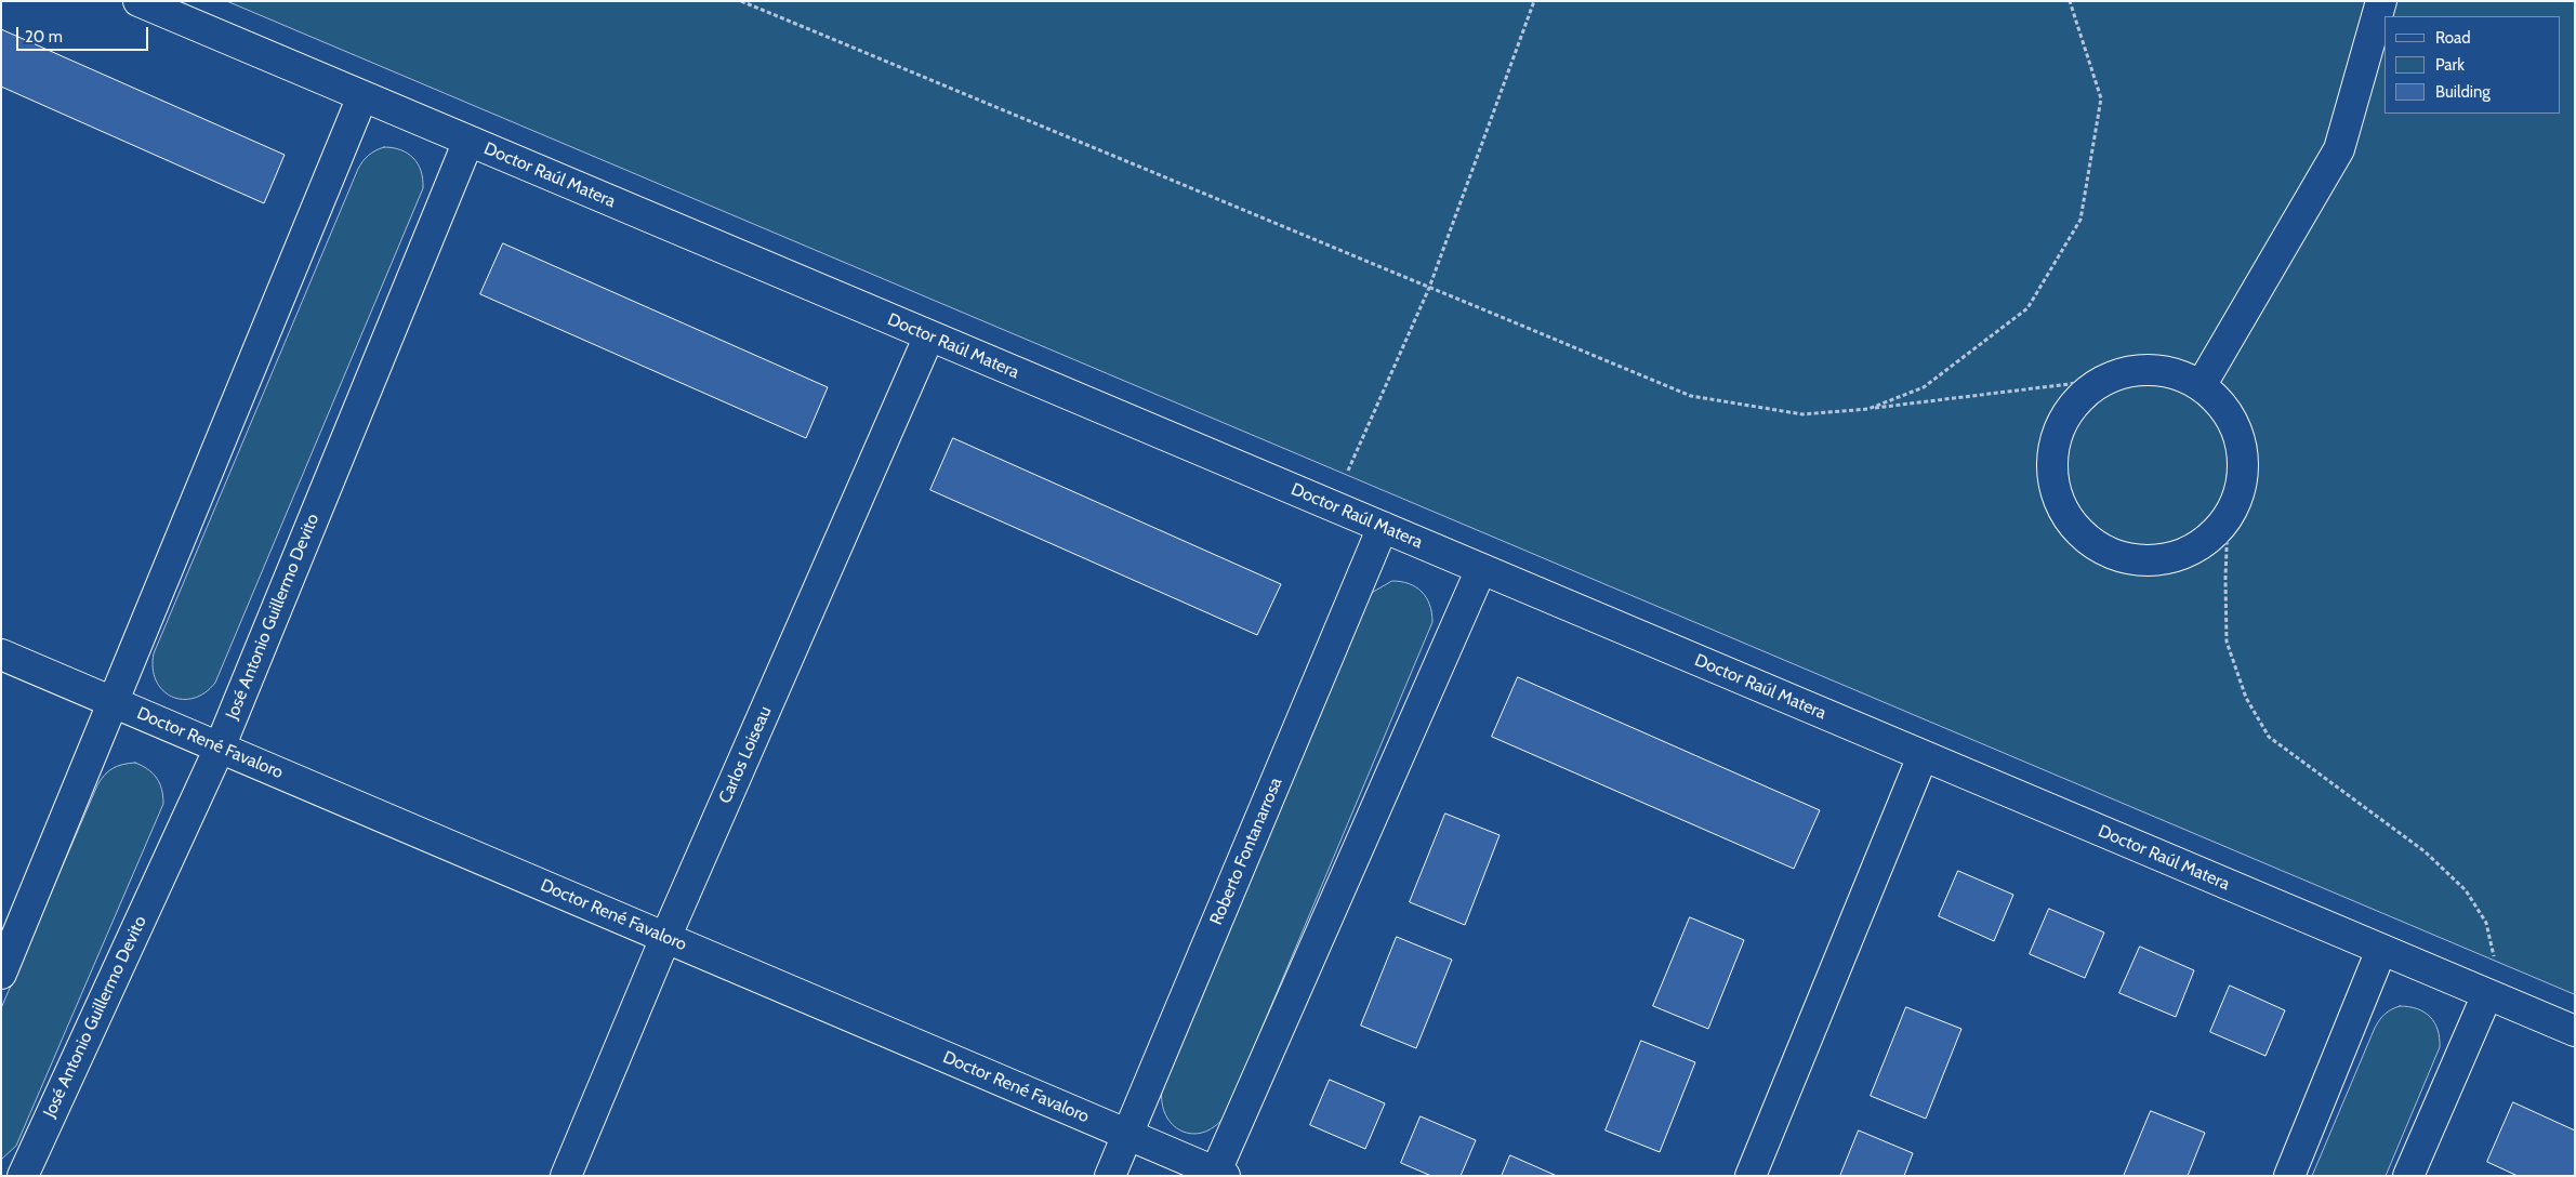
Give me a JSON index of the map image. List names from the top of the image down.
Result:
{
  "streets": {
    "street": [
      "Doctor Raúl Matera",
      "José Antonio Guillermo Devito",
      "Doctor René Favaloro",
      "Carlos Loiseau",
      "Roberto Fontanarrosa"
    ]
  },
  "crossings": [
    ["Doctor Raúl Matera", "José Antonio Guillermo Devito"],
    ["Doctor Raúl Matera", "Carlos Loiseau"],
    ["Doctor Raúl Matera", "Roberto Fontanarrosa"],
    ["José Antonio Guillermo Devito", "Doctor René Favaloro"],
    ["Doctor René Favaloro", "Carlos Loiseau"],
    ["Doctor René Favaloro", "Roberto Fontanarrosa"]
  ],
  "legend": ["Road", "Park", "Building"],
  "scale_bar": "20 m"
}
